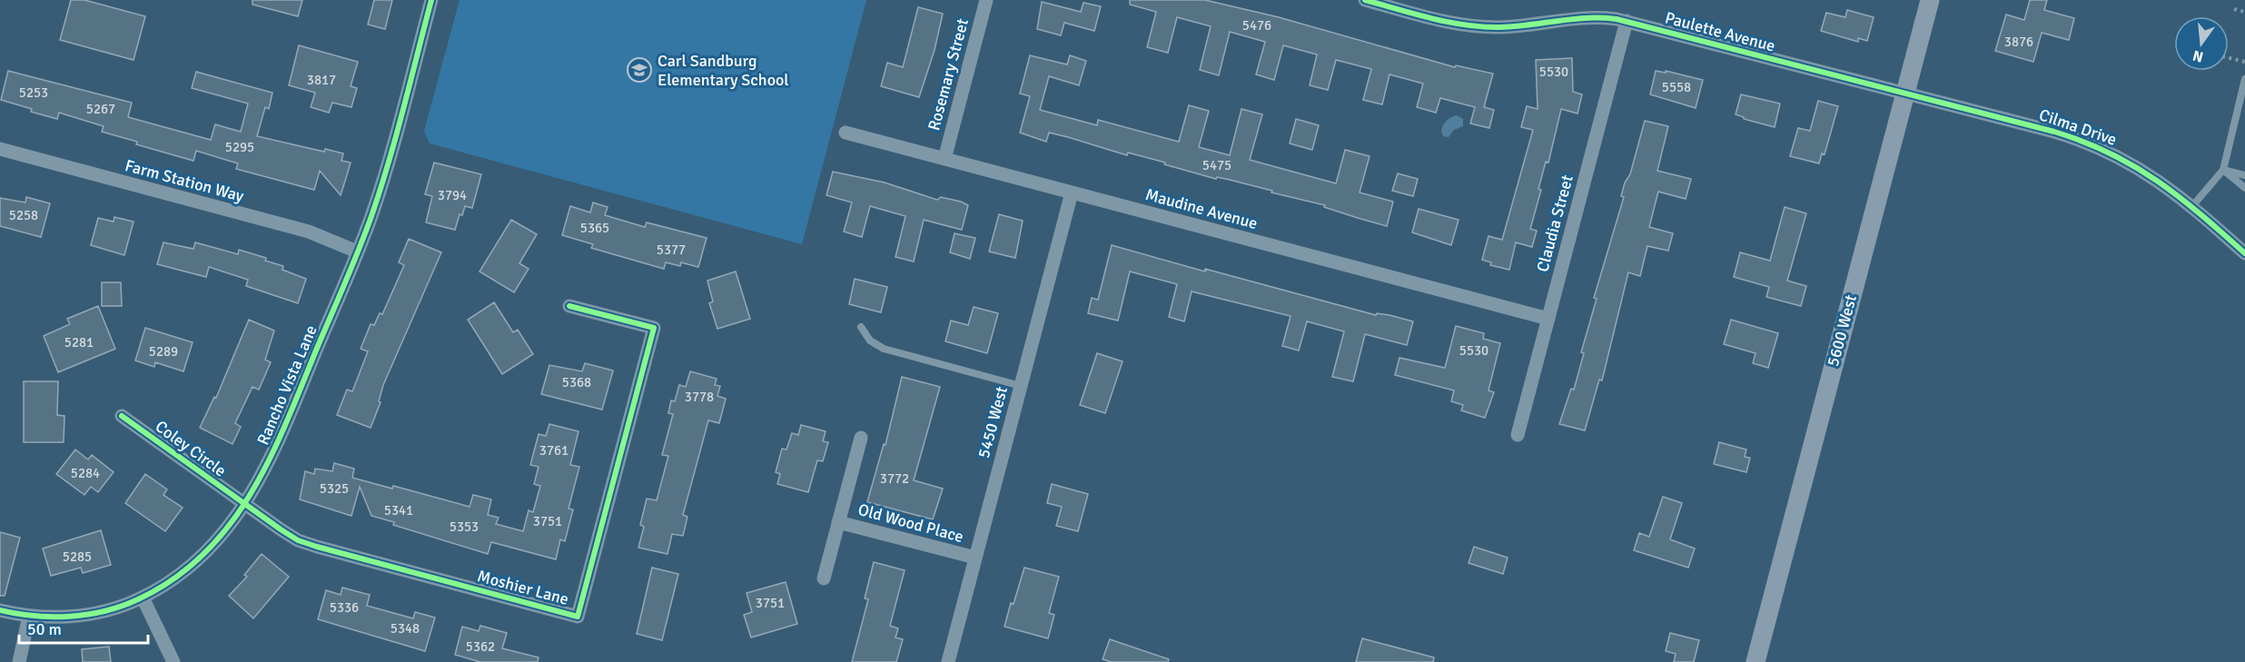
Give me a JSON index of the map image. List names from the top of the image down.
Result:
{
  "streets": {
    "main road": ["5600 West"],
    "street": [
      "Paulette Avenue",
      "Rosemary Street",
      "Cilma Drive",
      "Farm Station Way",
      "Maudine Avenue",
      "Claudia Street",
      "Rancho Vista Lane",
      "5450 West",
      "Coley Circle",
      "Old Wood Place",
      "Moshier Lane"
    ]
  },
  "crossings": [
    ["Paulette Avenue", "Cilma Drive"],
    ["Paulette Avenue", "Claudia Street"],
    ["Paulette Avenue", "5600 West"],
    ["Rosemary Street", "Maudine Avenue"],
    ["Cilma Drive", "5600 West"],
    ["Farm Station Way", "Rancho Vista Lane"],
    ["Maudine Avenue", "Claudia Street"],
    ["Maudine Avenue", "5450 West"],
    ["Rancho Vista Lane", "Coley Circle"],
    ["Rancho Vista Lane", "Moshier Lane"],
    ["5450 West", "Old Wood Place"],
    ["Coley Circle", "Moshier Lane"]
  ],
  "places": {
    "school or university": ["Carl Sandburg Elementary School"]
  },
  "house_numbers": [
    "5476",
    "3876",
    "5530",
    "3817",
    "5558",
    "5253",
    "5267",
    "5295",
    "5475",
    "3794",
    "5258",
    "5365",
    "5377",
    "5281",
    "5530",
    "5289",
    "5368",
    "3778",
    "3761",
    "5284",
    "3772",
    "5325",
    "5341",
    "3751",
    "5353",
    "5285",
    "3751",
    "5336",
    "5348",
    "5362"
  ],
  "scale_bar": "50 m",
  "north": "bottom"
}
